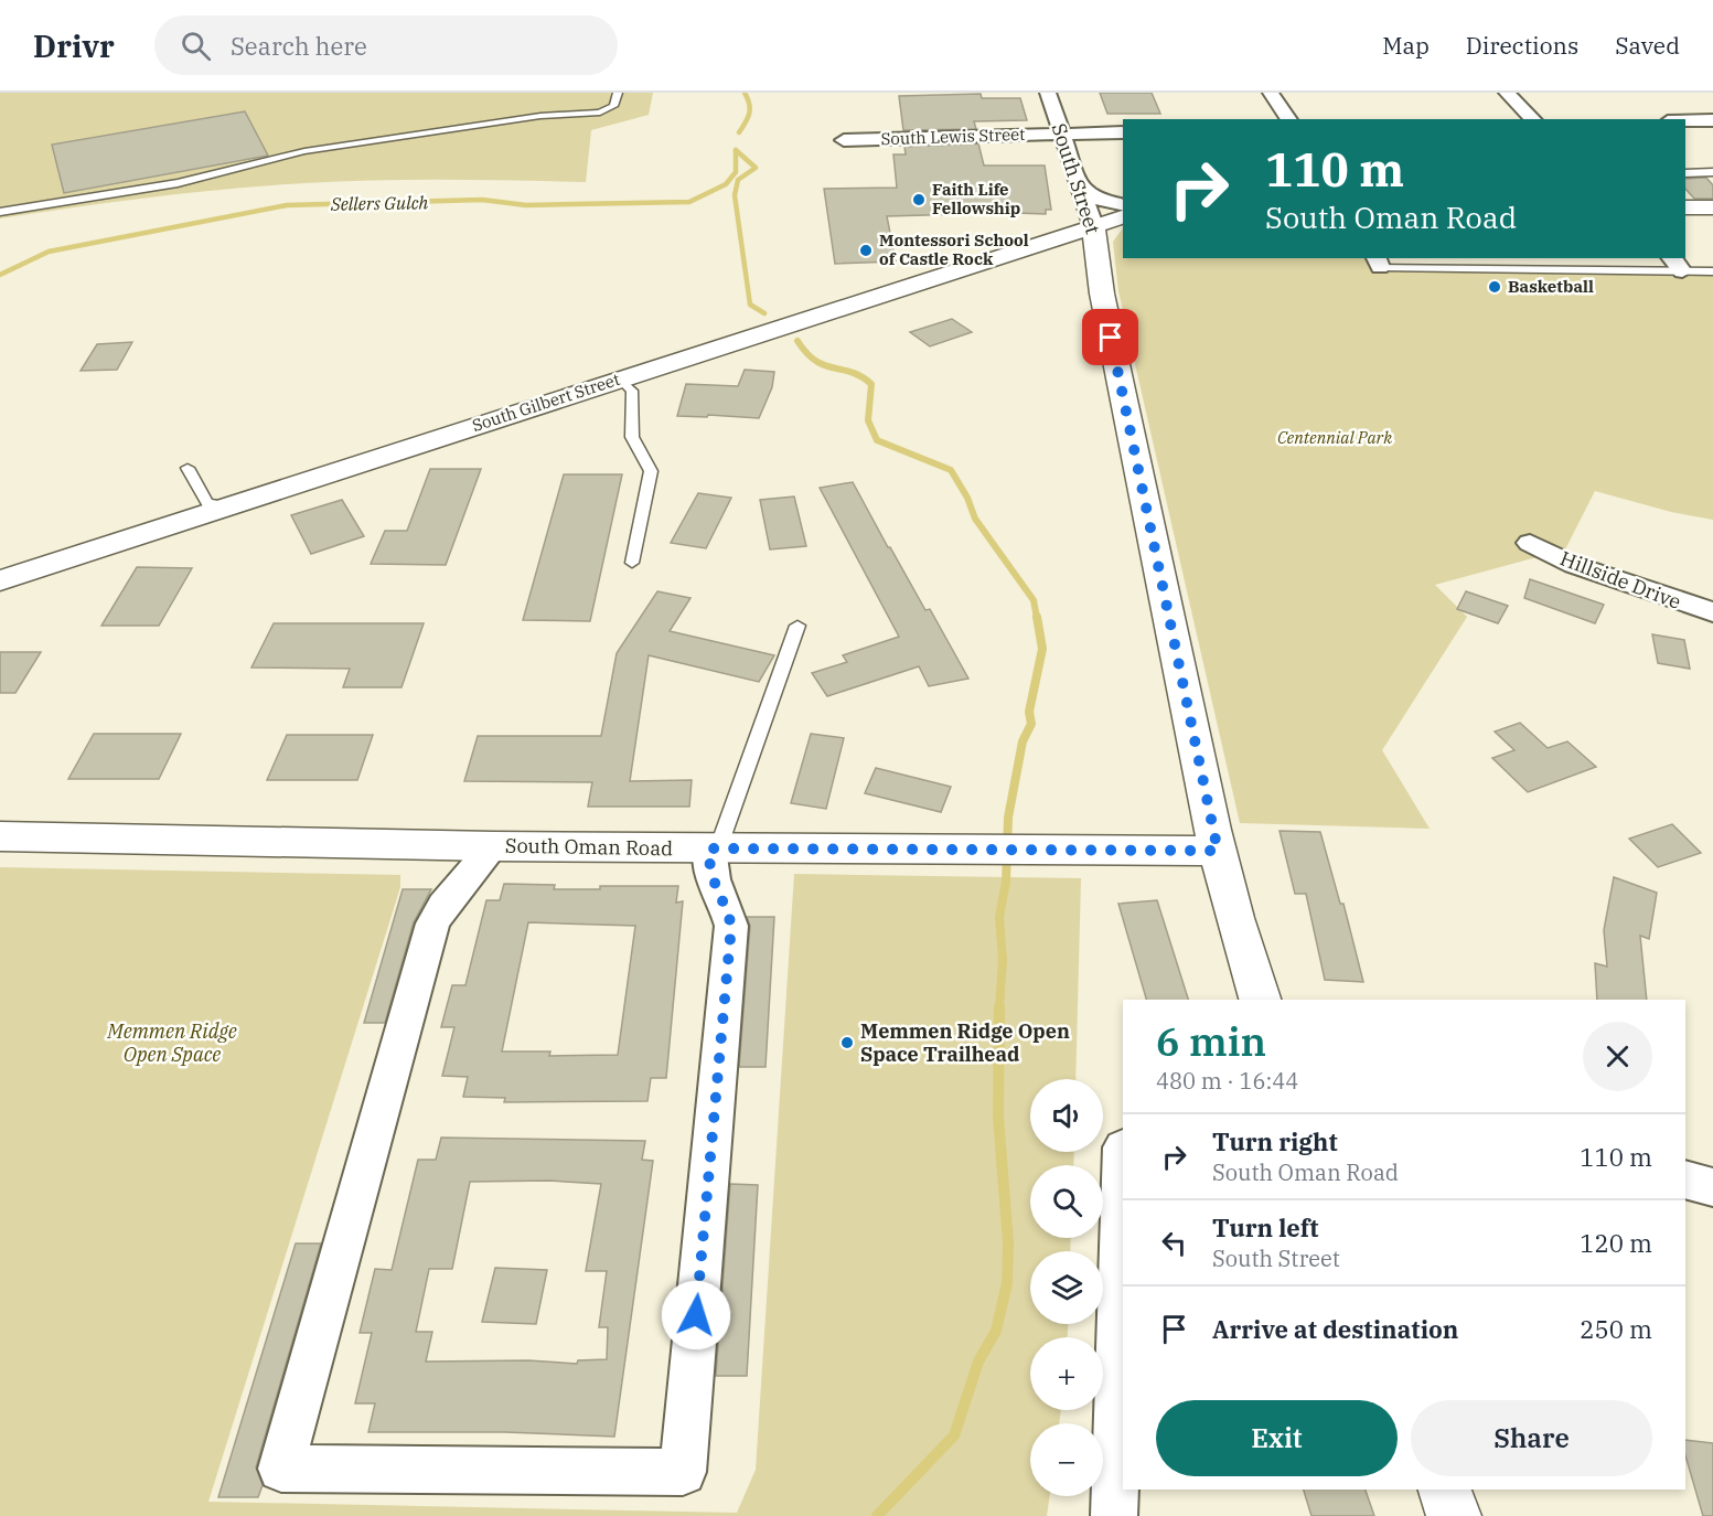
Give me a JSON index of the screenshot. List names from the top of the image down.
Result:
{
  "streets": {
    "street": [
      "South Lewis Street",
      "South Street",
      "South Gilbert Street",
      "Hillside Drive",
      "South Oman Road"
    ]
  },
  "crossings": [
    ["South Lewis Street", "South Street"],
    ["South Street", "South Gilbert Street"],
    ["South Street", "South Oman Road"]
  ],
  "water": ["Sellers Gulch"],
  "parks": ["Centennial Park", "Memmen Ridge Open Space"],
  "places": [
    "Faith Life Fellowship",
    "Montessori School of Castle Rock",
    "Basketball",
    "Memmen Ridge Open Space Trailhead"
  ],
  "page": {
    "header": "Drivr",
    "search": "Search here",
    "nav": ["Map", "Directions", "Saved"],
    "turn": ["110 m", "South Oman Road"],
    "heading": ["6 min", "480 m · 16:44"],
    "map_buttons": ["+", "−"],
    "list": [
      {
        "name": "Turn right",
        "note": "South Oman Road",
        "value": "110 m"
      },
      {
        "name": "Turn left",
        "note": "South Street",
        "value": "120 m"
      },
      {
        "name": "Arrive at destination",
        "value": "250 m"
      }
    ],
    "buttons": ["Exit", "Share"]
  }
}
